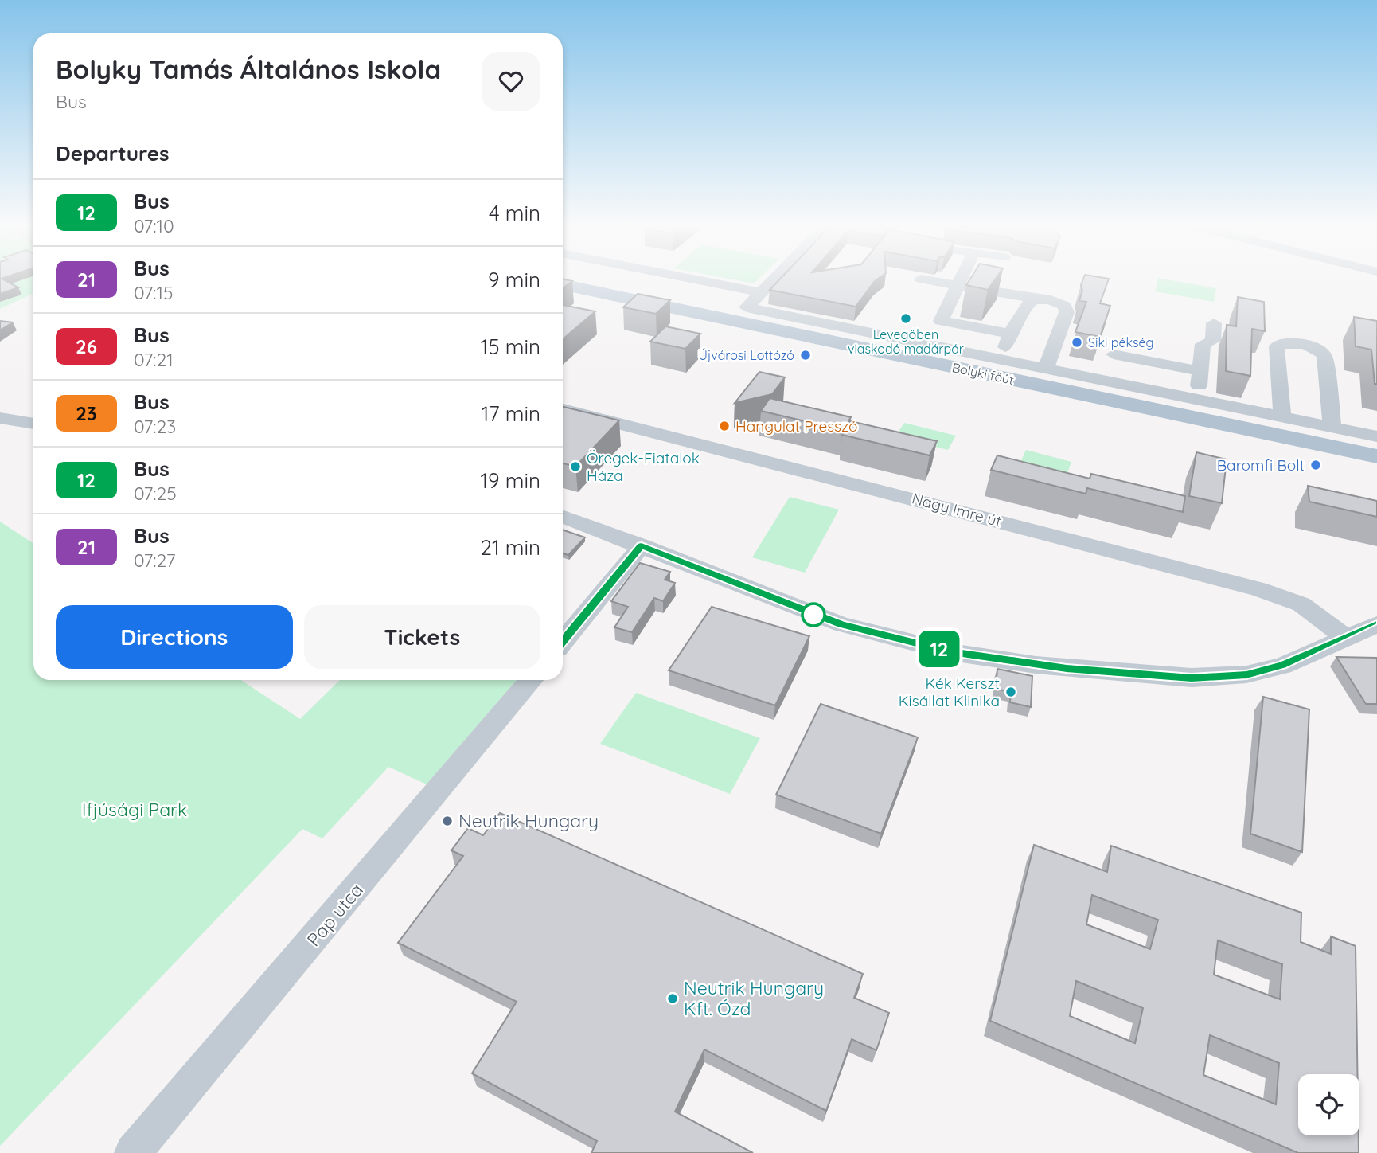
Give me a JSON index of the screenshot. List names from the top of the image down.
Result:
{
  "streets": {
    "main road": ["Bolyki főút"],
    "street": ["Nagy Imre út", "Pap utca"]
  },
  "parks": ["Ifjúsági Park"],
  "places": [
    "Levegőben viaskodó madárpár",
    "Siki pékség",
    "Újvárosi Lottózó",
    "Hangulat Presszó",
    "Baromfi Bolt",
    "Öregek-Fiatalok Háza",
    "Kék Kerszt Kisállat Klinika",
    "Neutrik Hungary",
    "Neutrik Hungary Kft. Ózd"
  ],
  "lines": ["bus line 12"],
  "page": {
    "on_map": "12",
    "heading": [
      ["Bolyky Tamás Általános Iskola", "Bus"],
      "Departures"
    ],
    "list": [
      {
        "mark": "12",
        "name": "Bus",
        "note": "07:10",
        "value": "4 min"
      },
      {
        "mark": "21",
        "name": "Bus",
        "note": "07:15",
        "value": "9 min"
      },
      {
        "mark": "26",
        "name": "Bus",
        "note": "07:21",
        "value": "15 min"
      },
      {
        "mark": "23",
        "name": "Bus",
        "note": "07:23",
        "value": "17 min"
      },
      {
        "mark": "12",
        "name": "Bus",
        "note": "07:25",
        "value": "19 min"
      },
      {
        "mark": "21",
        "name": "Bus",
        "note": "07:27",
        "value": "21 min"
      }
    ],
    "buttons": ["Directions", "Tickets"]
  }
}
